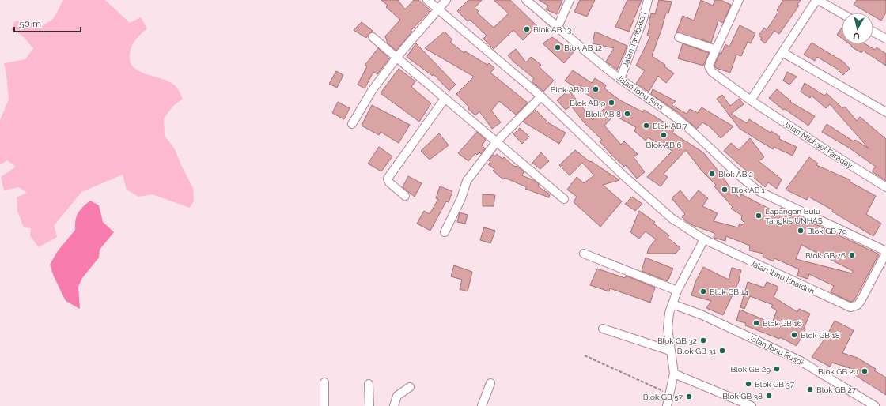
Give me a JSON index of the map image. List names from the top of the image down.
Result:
{
  "streets": {
    "street": [
      "Jalan Tambasa I",
      "Jalan Ibnu Sina",
      "Jalan Michael Faraday",
      "Jalan Ibnu Khaldun",
      "Jalan Ibnu Rusdi"
    ]
  },
  "crossings": [
    ["Jalan Tambasa I", "Jalan Ibnu Sina"],
    ["Jalan Ibnu Sina", "Jalan Ibnu Khaldun"]
  ],
  "places": [
    "Blok AB 13",
    "Blok AB 12",
    "Blok AB 10",
    "Blok AB 9",
    "Blok AB 8",
    "Blok AB 7",
    "Blok AB 6",
    "Blok AB 2",
    "Blok AB 1",
    "Lapangan Bulu Tangkis UNHAS",
    "Blok GB 79",
    "Blok GB 76",
    "Blok GB 14",
    "Blok GB 16",
    "Blok GB 18",
    "Blok GB 32",
    "Blok GB 31",
    "Blok GB 29",
    "Blok GB 20",
    "Blok GB 37",
    "Blok GB 27",
    "Blok GB 38",
    "Blok GB 57"
  ],
  "scale_bar": "50 m",
  "north": "bottom"
}
